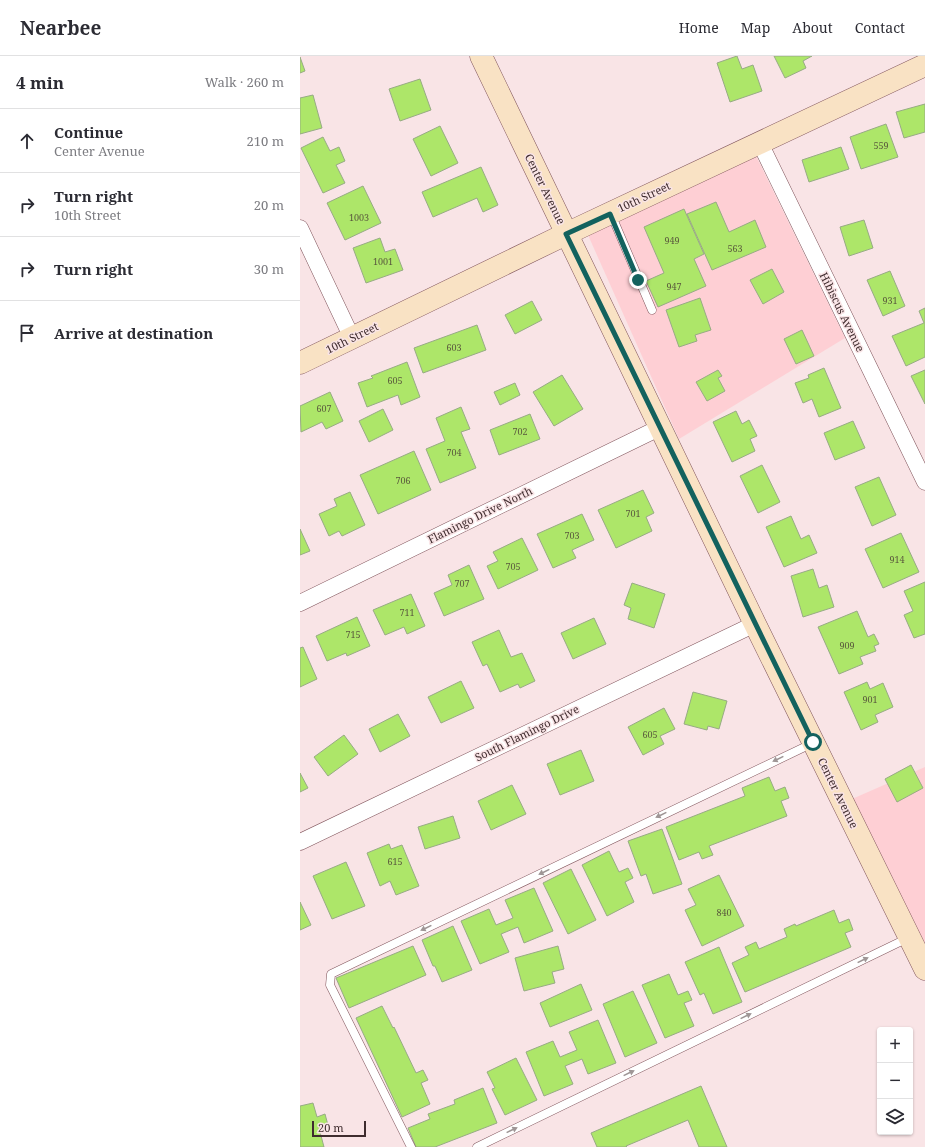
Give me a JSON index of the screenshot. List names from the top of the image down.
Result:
{
  "streets": {
    "street": [
      "Center Avenue",
      "10th Street",
      "Hibiscus Avenue",
      "Flamingo Drive North",
      "South Flamingo Drive"
    ]
  },
  "crossings": [
    ["Center Avenue", "10th Street"],
    ["Center Avenue", "Flamingo Drive North"],
    ["Center Avenue", "South Flamingo Drive"],
    ["10th Street", "Hibiscus Avenue"]
  ],
  "house_numbers": [
    "559",
    "1003",
    "949",
    "563",
    "1001",
    "947",
    "931",
    "603",
    "605",
    "607",
    "702",
    "704",
    "706",
    "701",
    "703",
    "914",
    "705",
    "707",
    "711",
    "715",
    "909",
    "901",
    "605",
    "615",
    "840"
  ],
  "scale_bar": "20 m",
  "page": {
    "header": "Nearbee",
    "nav": [
      "Home",
      "Map",
      "About",
      "Contact"
    ],
    "heading": ["4 min", "Walk · 260 m"],
    "list": [
      ["Continue", "Center Avenue", "210 m"],
      ["Turn right", "10th Street", "20 m"],
      ["Turn right", "30 m"],
      "Arrive at destination"
    ],
    "map_buttons": ["+", "−"],
    "scale": "20 m"
  }
}
